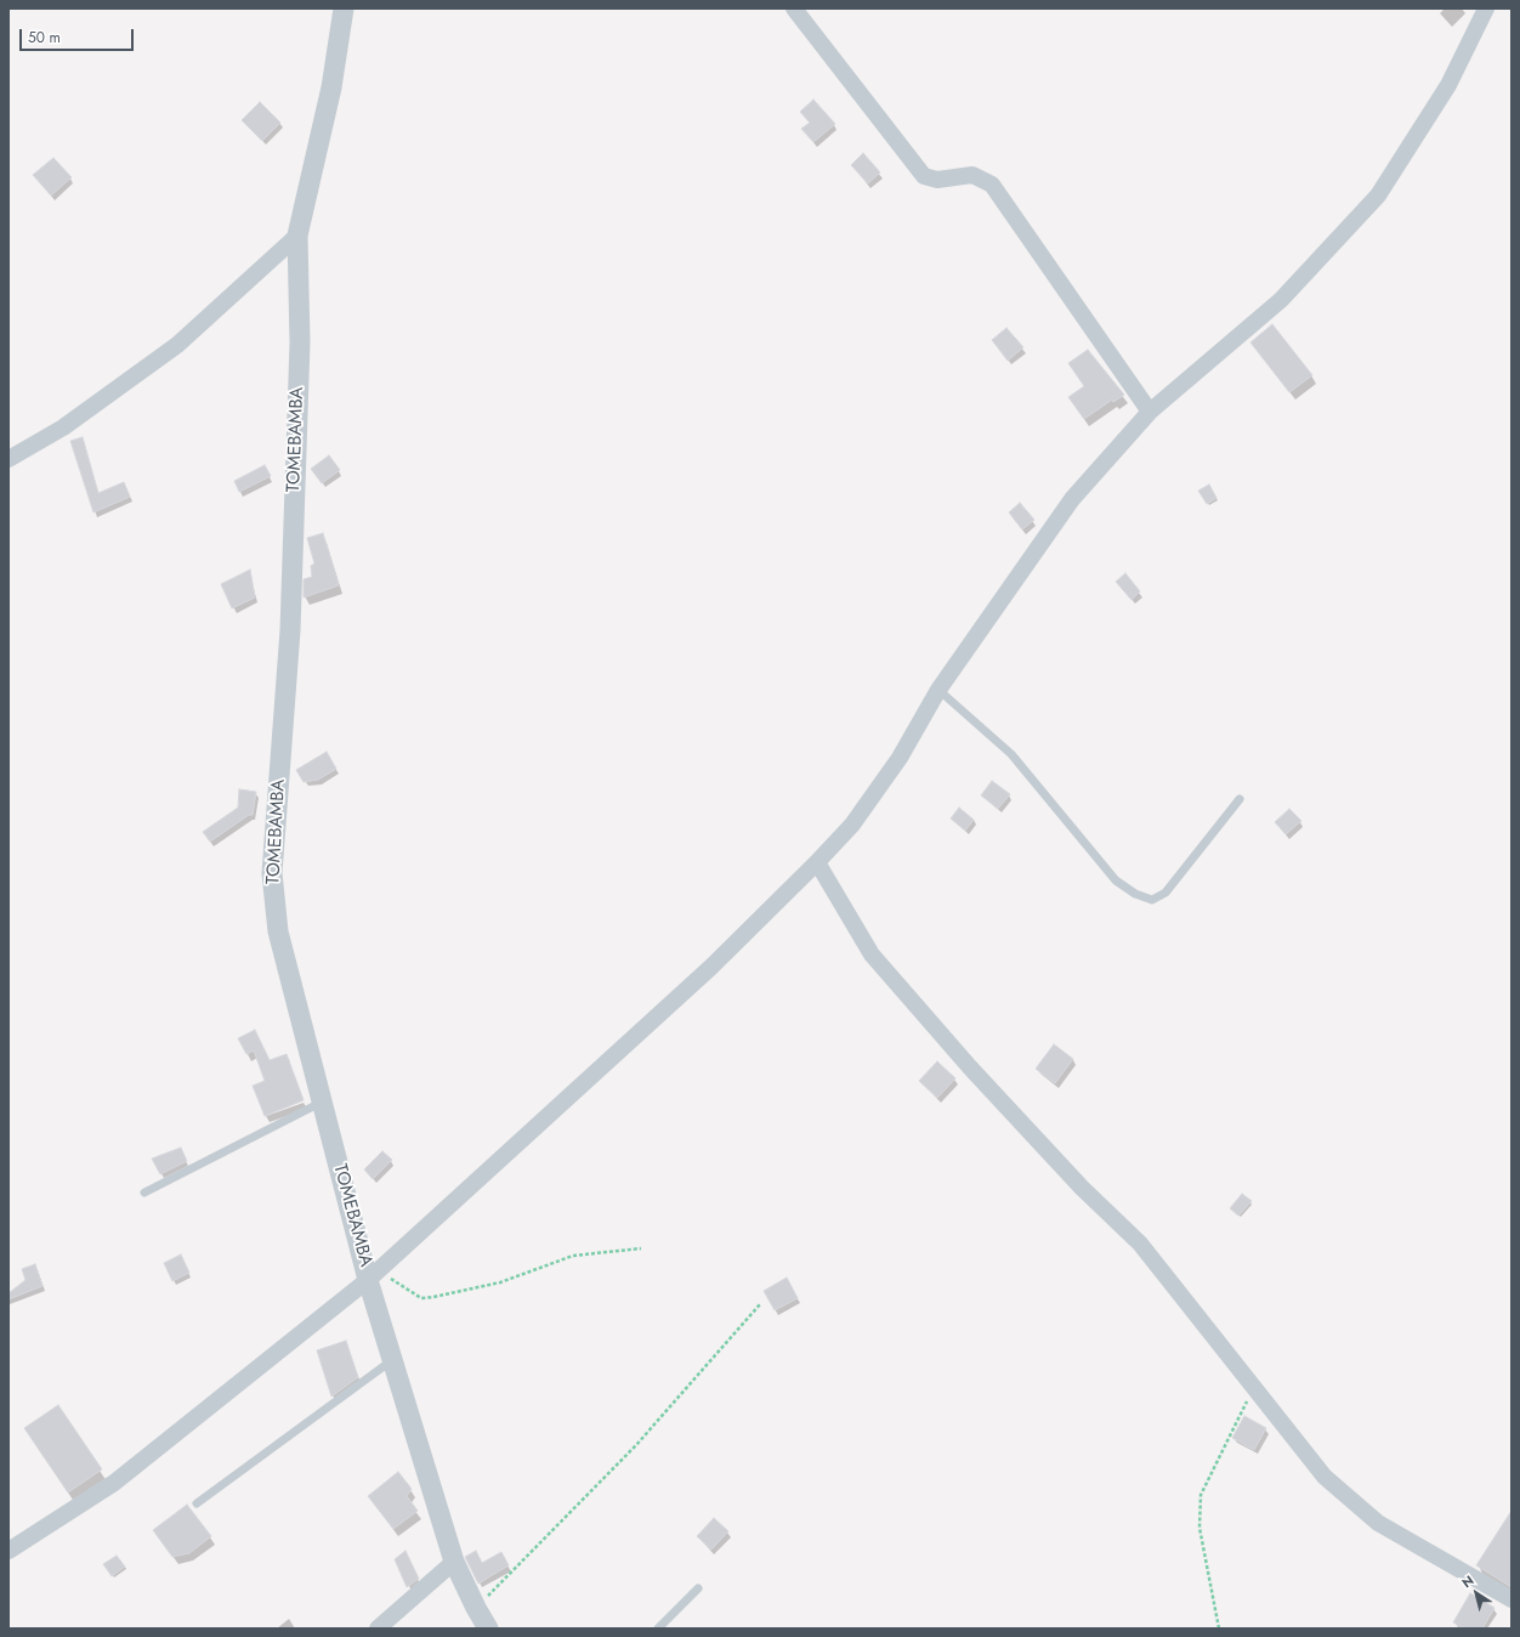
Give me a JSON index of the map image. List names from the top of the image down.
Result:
{
  "streets": {
    "street": ["TOMEBAMBA"]
  },
  "scale_bar": "50 m",
  "north": "top left"
}
